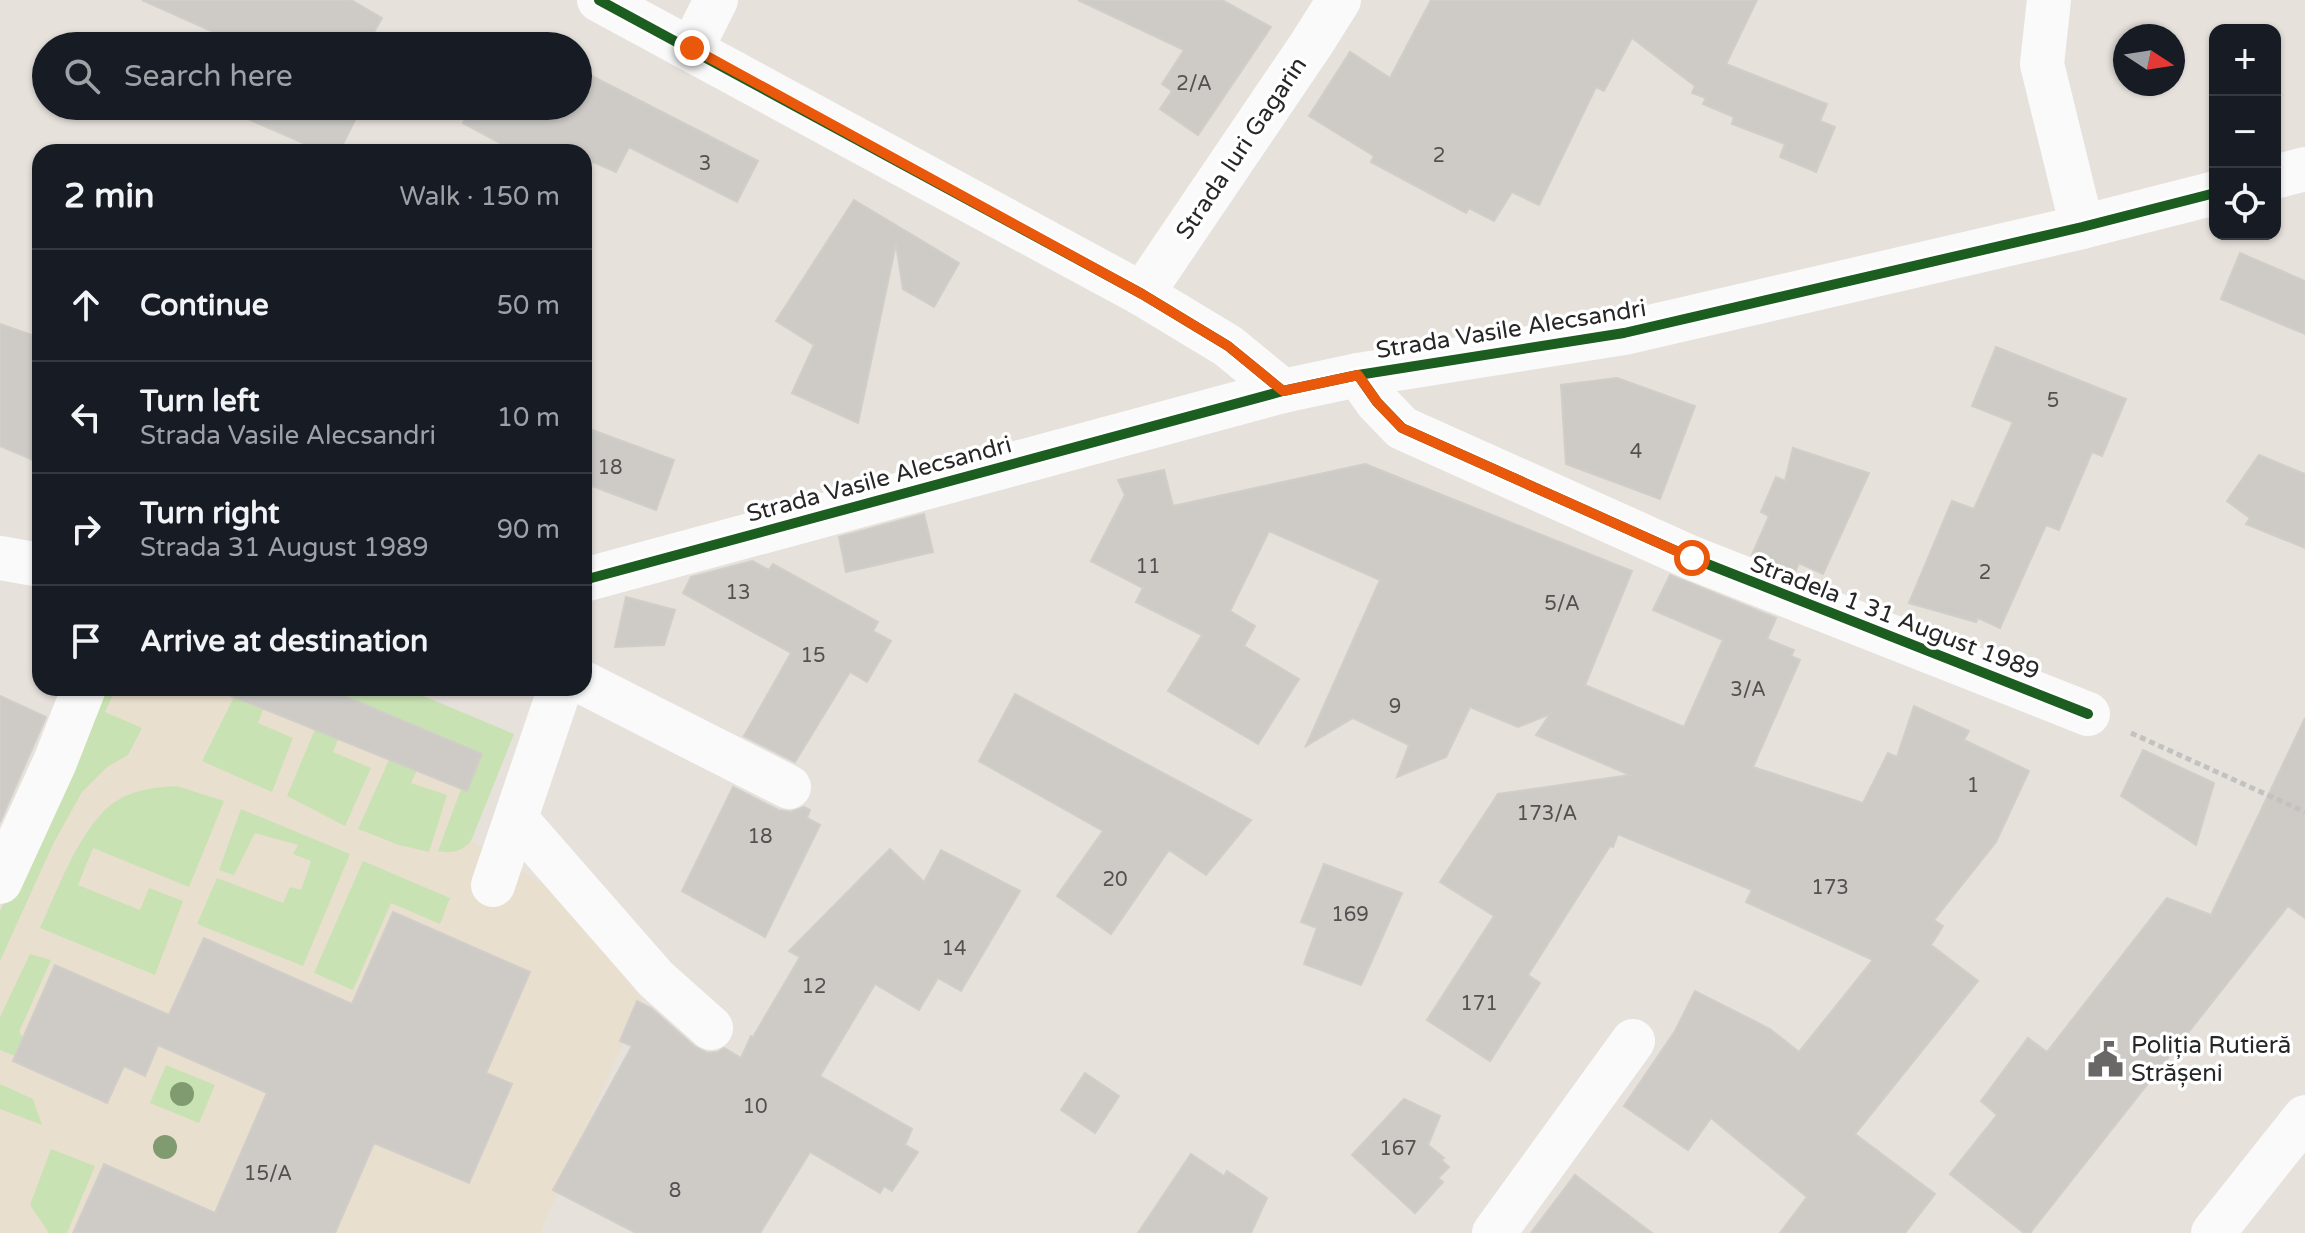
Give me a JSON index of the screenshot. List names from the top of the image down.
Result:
{
  "streets": {
    "street": ["Strada Iuri Gagarin", "Strada Vasile Alecsandri", "Stradela 1 31 August 1989"]
  },
  "crossings": [
    ["Strada Vasile Alecsandri", "Stradela 1 31 August 1989"]
  ],
  "places": {
    "public building": ["Poliția Rutieră Strășeni"]
  },
  "house_numbers": [
    "2/A",
    "2",
    "3",
    "5",
    "4",
    "18",
    "11",
    "2",
    "13",
    "5/A",
    "15",
    "3/A",
    "9",
    "1",
    "173/A",
    "18",
    "20",
    "173",
    "169",
    "14",
    "12",
    "171",
    "10",
    "167",
    "15/A",
    "8"
  ],
  "north": "right",
  "page": {
    "map_buttons": ["+", "−"],
    "search": "Search here",
    "heading": ["2 min", "Walk · 150 m"],
    "list": [
      ["Continue", "50 m"],
      ["Turn left", "Strada Vasile Alecsandri", "10 m"],
      ["Turn right", "Strada 31 August 1989", "90 m"],
      "Arrive at destination"
    ]
  }
}
